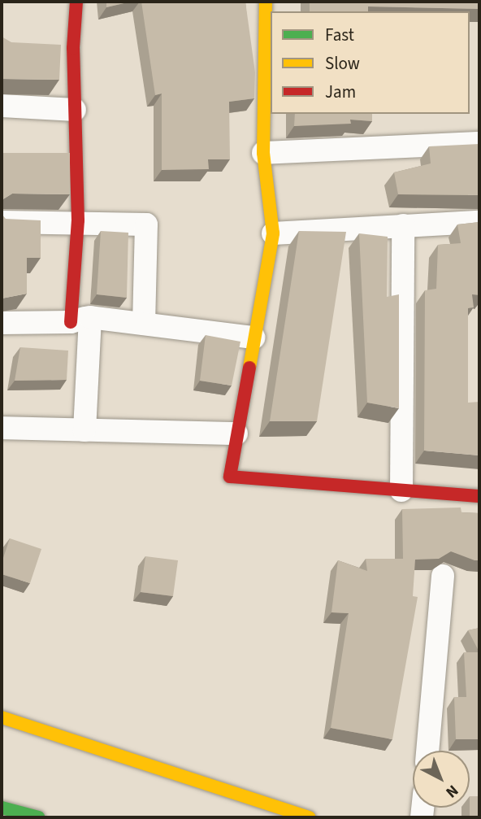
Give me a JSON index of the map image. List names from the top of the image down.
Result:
{
  "legend": ["Fast", "Slow", "Jam"],
  "north": "bottom right"
}
